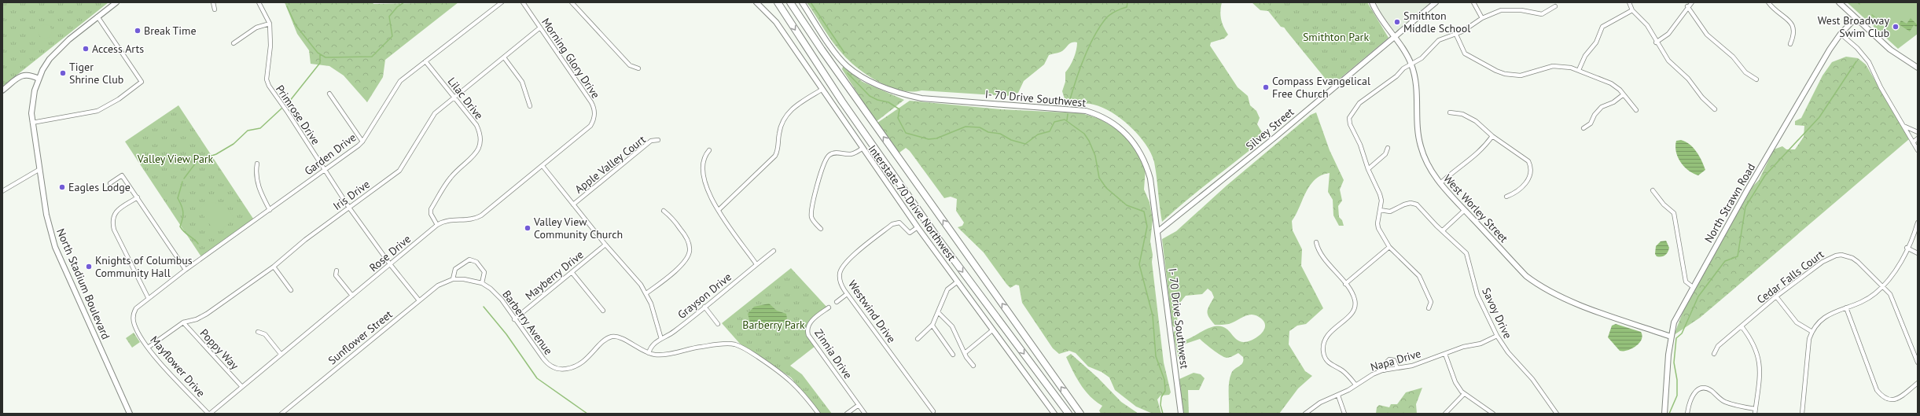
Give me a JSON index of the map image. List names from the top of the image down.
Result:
{
  "streets": {
    "street": [
      "Morning Glory Drive",
      "Lilac Drive",
      "I- 70 Drive Southwest",
      "Primrose Drive",
      "Silvey Street",
      "Garden Drive",
      "Apple Valley Court",
      "Iris Drive",
      "Interstate 70 Drive Northwest",
      "North Strawn Road",
      "West Worley Street",
      "Rose Drive",
      "Mayberry Drive",
      "Cedar Falls Court",
      "North Stadium Boulevard",
      "Grayson Drive",
      "Westwind Drive",
      "Savoy Drive",
      "Barberry Avenue",
      "Sunflower Street",
      "Poppy Way",
      "Zinnia Drive",
      "Napa Drive",
      "Mayflower Drive"
    ]
  },
  "crossings": [
    ["Morning Glory Drive", "Iris Drive"],
    ["Morning Glory Drive", "Rose Drive"],
    ["Lilac Drive", "Garden Drive"],
    ["Lilac Drive", "Iris Drive"],
    ["Lilac Drive", "Rose Drive"],
    ["I- 70 Drive Southwest", "Silvey Street"],
    ["Primrose Drive", "Garden Drive"],
    ["Primrose Drive", "Iris Drive"],
    ["Primrose Drive", "Rose Drive"],
    ["Primrose Drive", "Sunflower Street"],
    ["Silvey Street", "West Worley Street"],
    ["Garden Drive", "Mayflower Drive"],
    ["Iris Drive", "Poppy Way"],
    ["Iris Drive", "Mayflower Drive"],
    ["Interstate 70 Drive Northwest", "Westwind Drive"],
    ["North Strawn Road", "West Worley Street"],
    ["Rose Drive", "Poppy Way"],
    ["Rose Drive", "Mayflower Drive"],
    ["Mayberry Drive", "Barberry Avenue"],
    ["Grayson Drive", "Barberry Avenue"],
    ["Savoy Drive", "Napa Drive"],
    ["Barberry Avenue", "Sunflower Street"]
  ],
  "parks": ["Smithton Park", "Valley View Park", "Barberry Park"],
  "places": [
    "Smithton Middle School",
    "West Broadway Swim Club",
    "Break Time",
    "Access Arts",
    "Tiger Shrine Club",
    "Compass Evangelical Free Church",
    "Eagles Lodge",
    "Valley View Community Church",
    "Knights of Columbus Community Hall"
  ]
}
